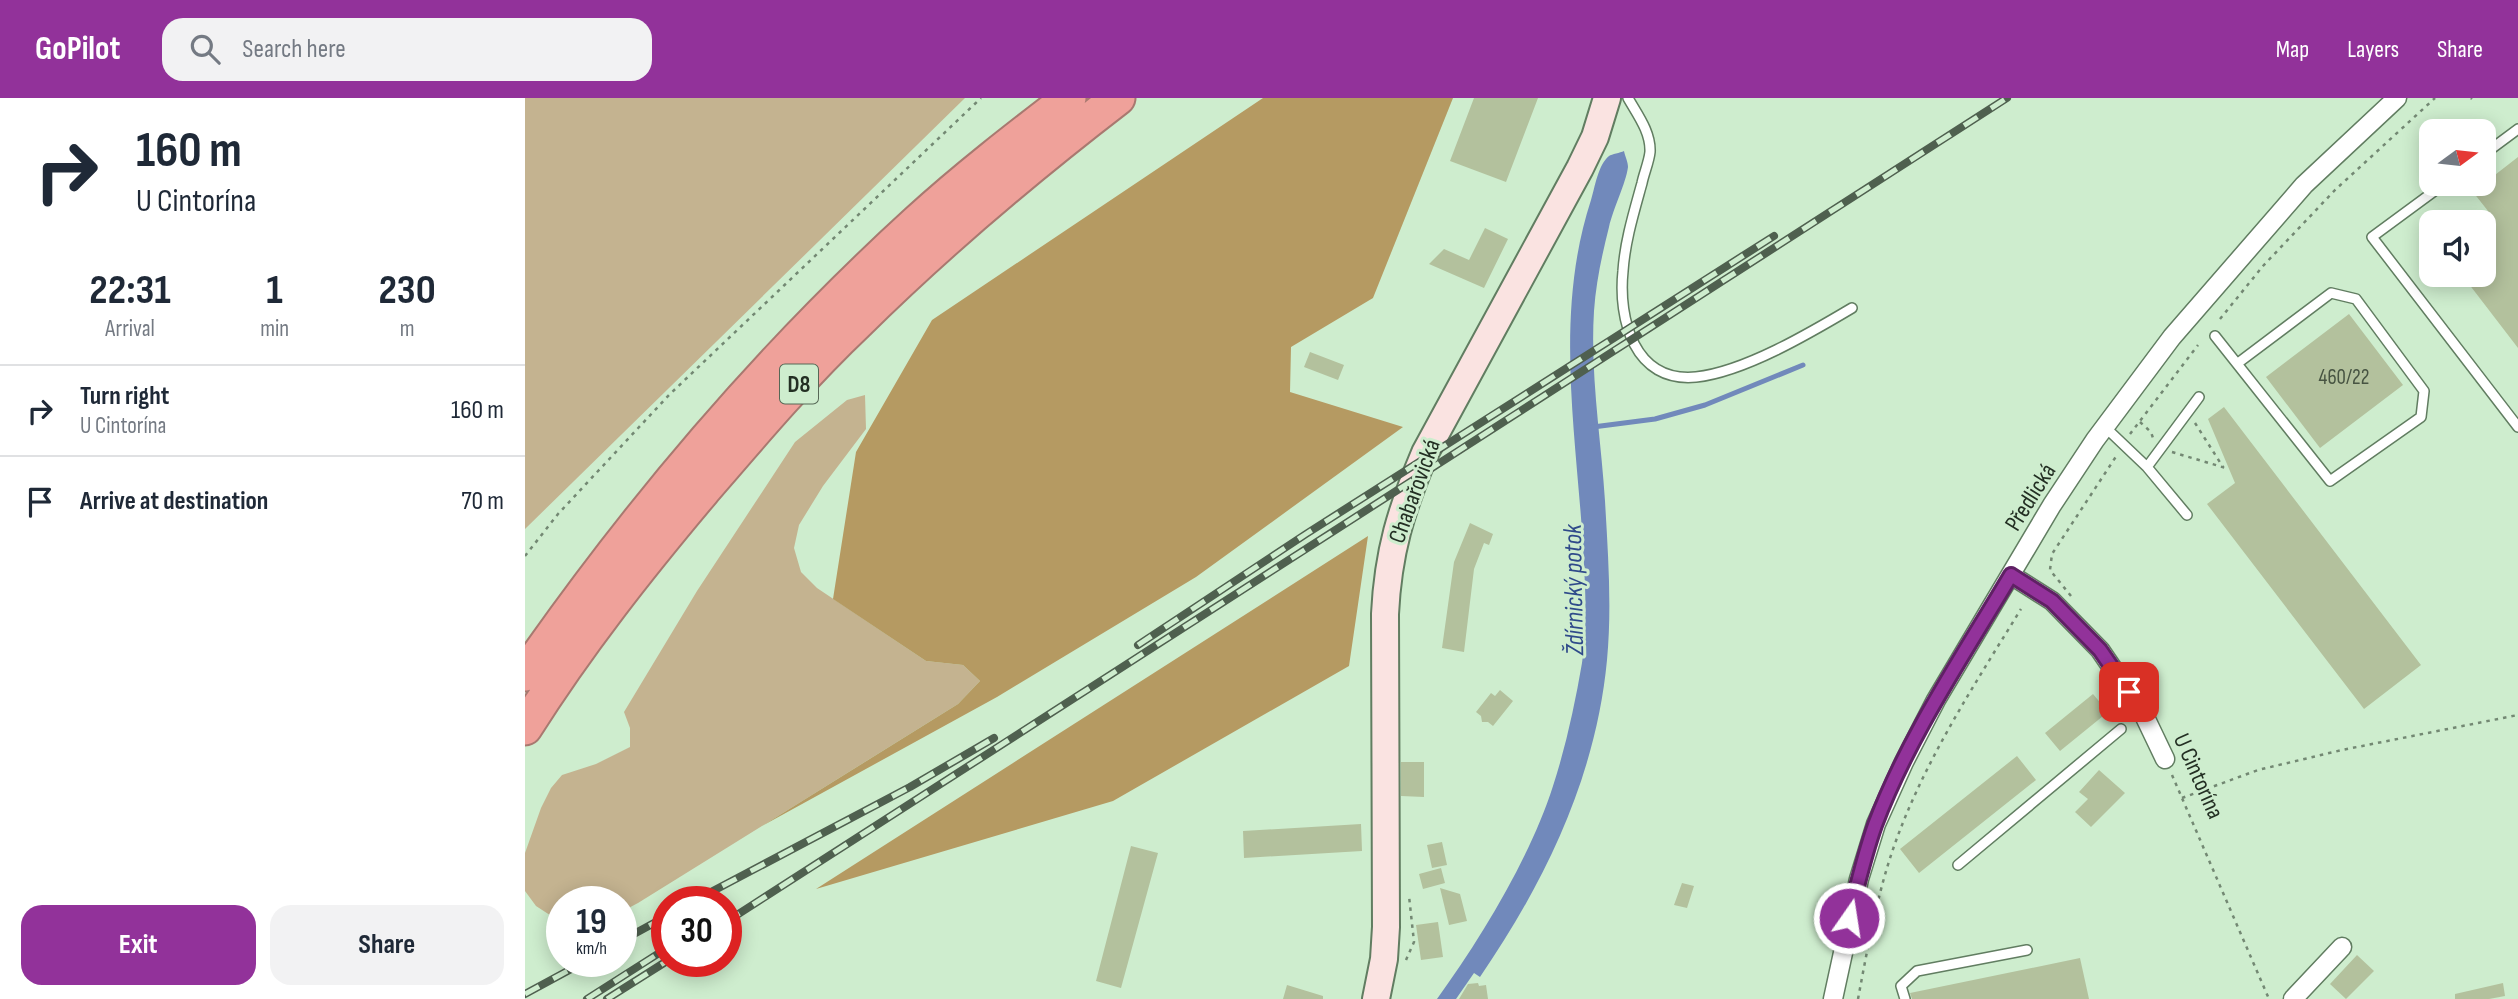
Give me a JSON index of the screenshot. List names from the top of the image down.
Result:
{
  "streets": {
    "highway": ["D8"],
    "main road": ["Chabařovická"],
    "street": ["Předlická", "U Cintorína"]
  },
  "crossings": [
    ["Předlická", "U Cintorína"]
  ],
  "water": ["Ždírnický potok"],
  "house_numbers": ["460/22"],
  "north": "right",
  "page": {
    "header": "GoPilot",
    "search": "Search here",
    "nav": ["Map", "Layers", "Share"],
    "turn": ["160 m", "U Cintorína"],
    "eta": [
      "22:31",
      "Arrival",
      "1",
      "min",
      "230",
      "m"
    ],
    "list": [
      {
        "name": "Turn right",
        "note": "U Cintorína",
        "value": "160 m"
      },
      {
        "name": "Arrive at destination",
        "value": "70 m"
      }
    ],
    "speed": "19 km/h",
    "limit": "30",
    "buttons": ["Exit", "Share"]
  }
}
